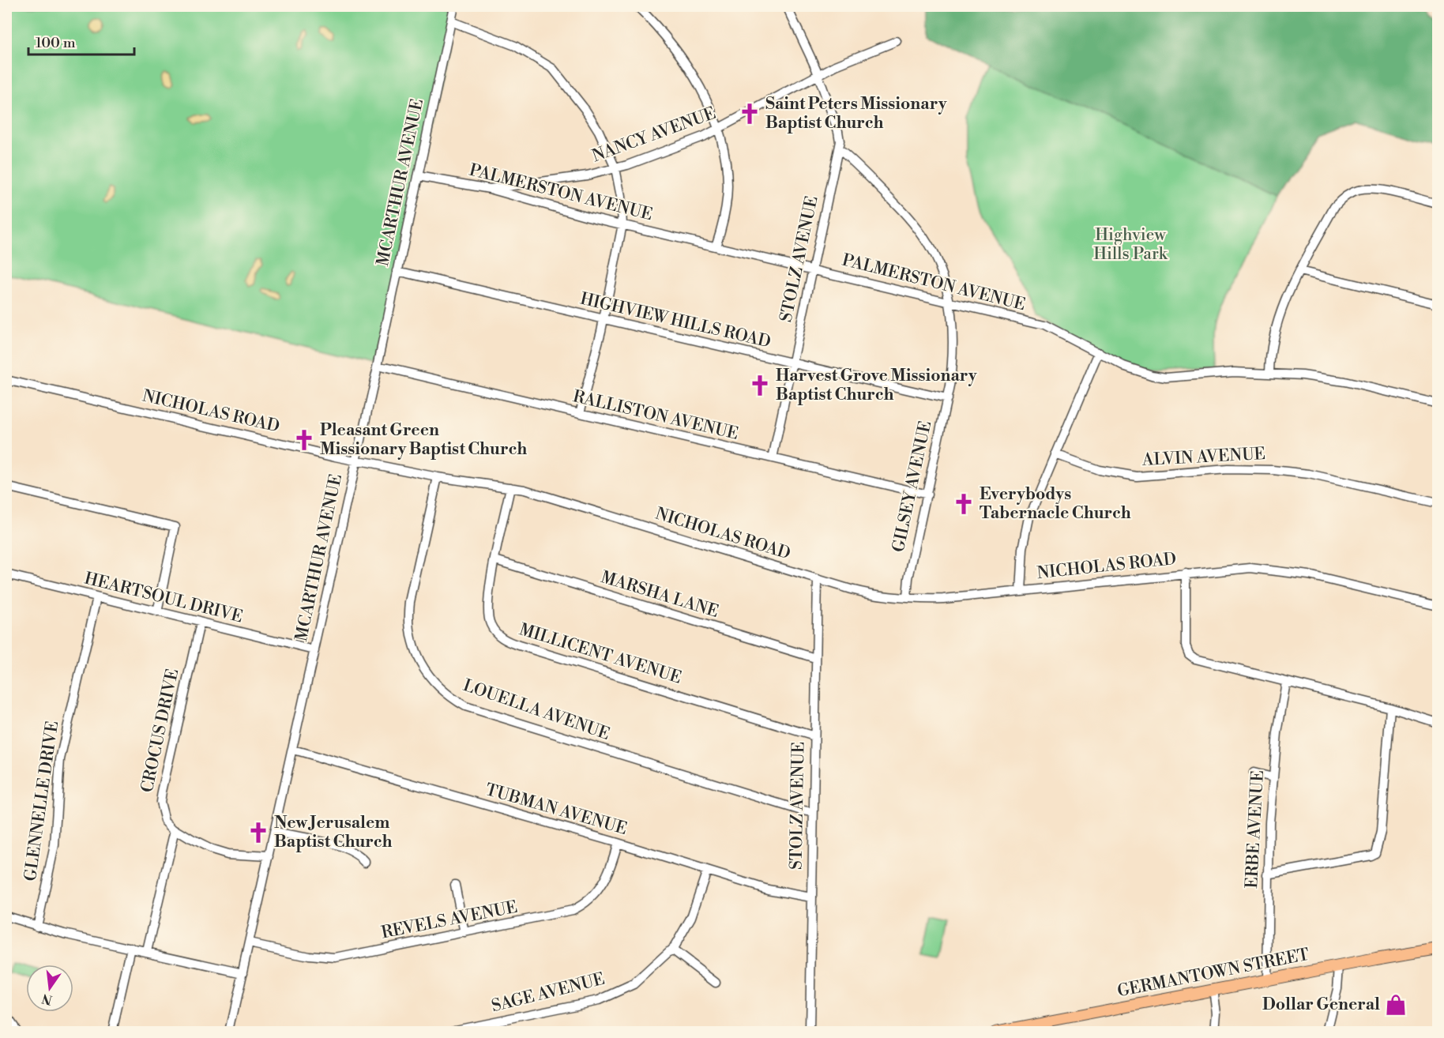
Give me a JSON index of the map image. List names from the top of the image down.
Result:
{
  "streets": {
    "main road": ["GERMANTOWN STREET"],
    "street": [
      "NANCY AVENUE",
      "MCARTHUR AVENUE",
      "PALMERSTON AVENUE",
      "STOLZ AVENUE",
      "HIGHVIEW HILLS ROAD",
      "NICHOLAS ROAD",
      "RALLISTON AVENUE",
      "ALVIN AVENUE",
      "GILSEY AVENUE",
      "MARSHA LANE",
      "HEARTSOUL DRIVE",
      "MILLICENT AVENUE",
      "LOUELLA AVENUE",
      "CROCUS DRIVE",
      "GLENNELLE DRIVE",
      "TUBMAN AVENUE",
      "ERBE AVENUE",
      "REVELS AVENUE",
      "SAGE AVENUE"
    ]
  },
  "crossings": [
    ["NANCY AVENUE", "PALMERSTON AVENUE"],
    ["MCARTHUR AVENUE", "PALMERSTON AVENUE"],
    ["MCARTHUR AVENUE", "HIGHVIEW HILLS ROAD"],
    ["MCARTHUR AVENUE", "NICHOLAS ROAD"],
    ["MCARTHUR AVENUE", "RALLISTON AVENUE"],
    ["MCARTHUR AVENUE", "HEARTSOUL DRIVE"],
    ["MCARTHUR AVENUE", "TUBMAN AVENUE"],
    ["MCARTHUR AVENUE", "REVELS AVENUE"],
    ["PALMERSTON AVENUE", "STOLZ AVENUE"],
    ["PALMERSTON AVENUE", "GILSEY AVENUE"],
    ["STOLZ AVENUE", "HIGHVIEW HILLS ROAD"],
    ["STOLZ AVENUE", "NICHOLAS ROAD"],
    ["STOLZ AVENUE", "RALLISTON AVENUE"],
    ["STOLZ AVENUE", "GILSEY AVENUE"],
    ["STOLZ AVENUE", "MARSHA LANE"],
    ["STOLZ AVENUE", "MILLICENT AVENUE"],
    ["STOLZ AVENUE", "LOUELLA AVENUE"],
    ["STOLZ AVENUE", "TUBMAN AVENUE"],
    ["HIGHVIEW HILLS ROAD", "GILSEY AVENUE"],
    ["NICHOLAS ROAD", "GILSEY AVENUE"],
    ["NICHOLAS ROAD", "MILLICENT AVENUE"],
    ["NICHOLAS ROAD", "LOUELLA AVENUE"],
    ["RALLISTON AVENUE", "GILSEY AVENUE"],
    ["MARSHA LANE", "MILLICENT AVENUE"],
    ["HEARTSOUL DRIVE", "CROCUS DRIVE"],
    ["HEARTSOUL DRIVE", "GLENNELLE DRIVE"],
    ["TUBMAN AVENUE", "REVELS AVENUE"],
    ["TUBMAN AVENUE", "SAGE AVENUE"],
    ["ERBE AVENUE", "GERMANTOWN STREET"]
  ],
  "parks": ["Highview Hills Park"],
  "places": {
    "church": [
      "Saint Peters Missionary Baptist Church",
      "Harvest Grove Missionary Baptist Church",
      "Pleasant Green Missionary Baptist Church",
      "Everybodys Tabernacle Church",
      "New Jerusalem Baptist Church"
    ],
    "shop": ["Dollar General"]
  },
  "scale_bar": "100 m",
  "north": "bottom"
}
